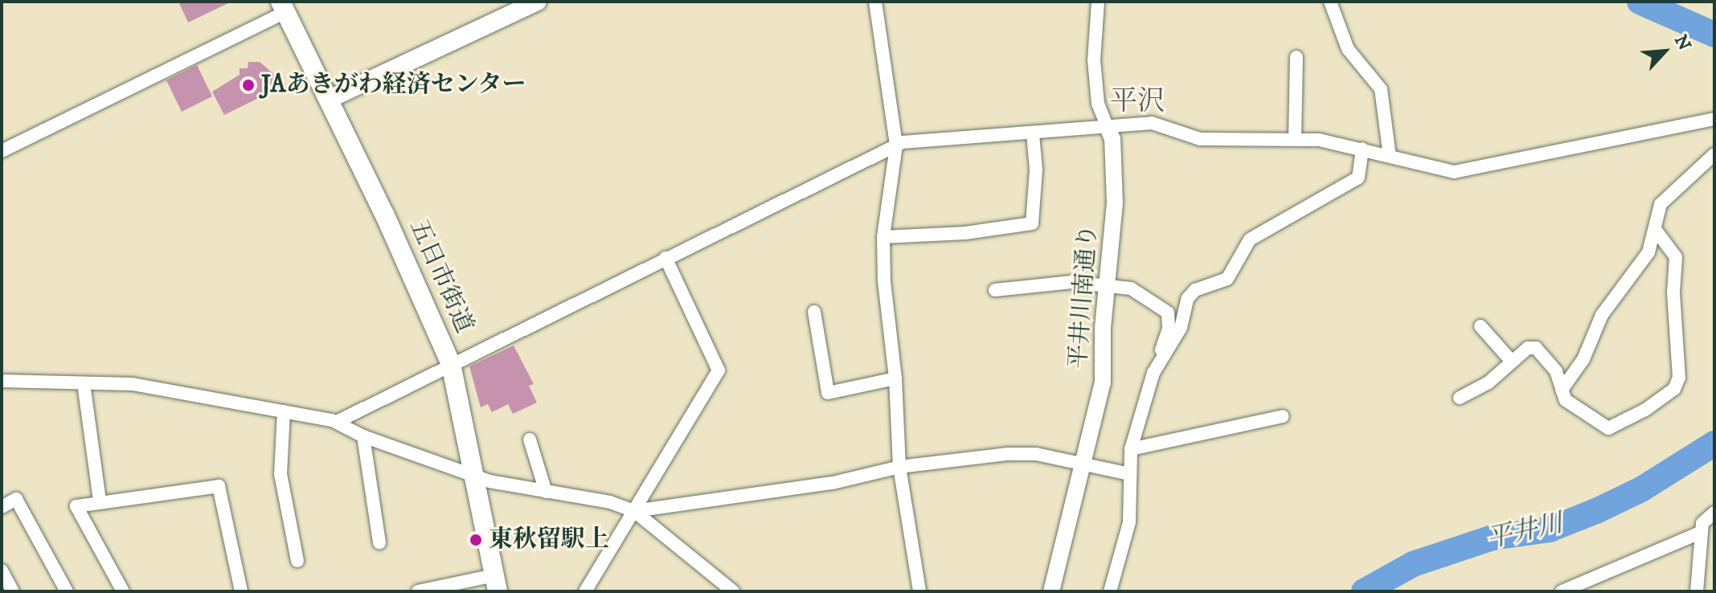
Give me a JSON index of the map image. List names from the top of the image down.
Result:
{
  "streets": {
    "main road": ["五日市街道"],
    "street": ["平井川南通り"]
  },
  "districts": ["平沢"],
  "water": ["平井川"],
  "places": ["JAあきがわ経済センター", "東秋留駅上"],
  "north": "top right"
}
